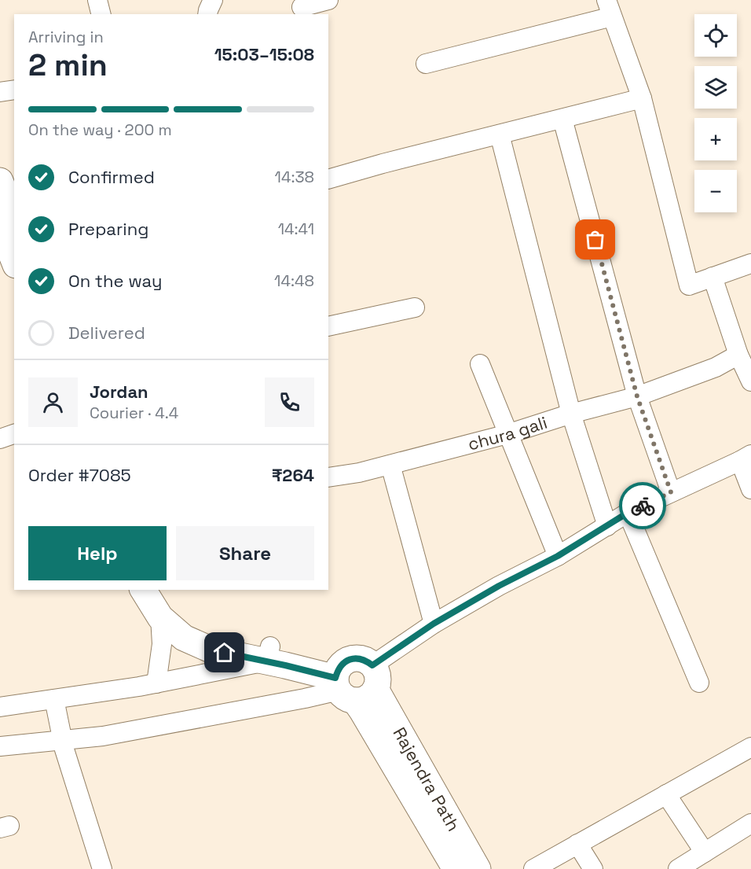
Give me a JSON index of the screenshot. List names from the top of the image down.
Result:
{
  "streets": {
    "main road": ["Rajendra Path"],
    "street": ["chura gali"]
  },
  "page": {
    "map_buttons": ["+", "−"],
    "heading": ["2 min", "Arriving in", "15:03–15:08"],
    "panel": [
      "Jordan",
      "Courier · 4.4",
      "Order #7085",
      "₹264"
    ],
    "bar": "On the way · 200 m",
    "list": [
      ["Confirmed", "14:38"],
      ["Preparing", "14:41"],
      ["On the way", "14:48"],
      "Delivered"
    ],
    "buttons": ["Help", "Share"]
  }
}
